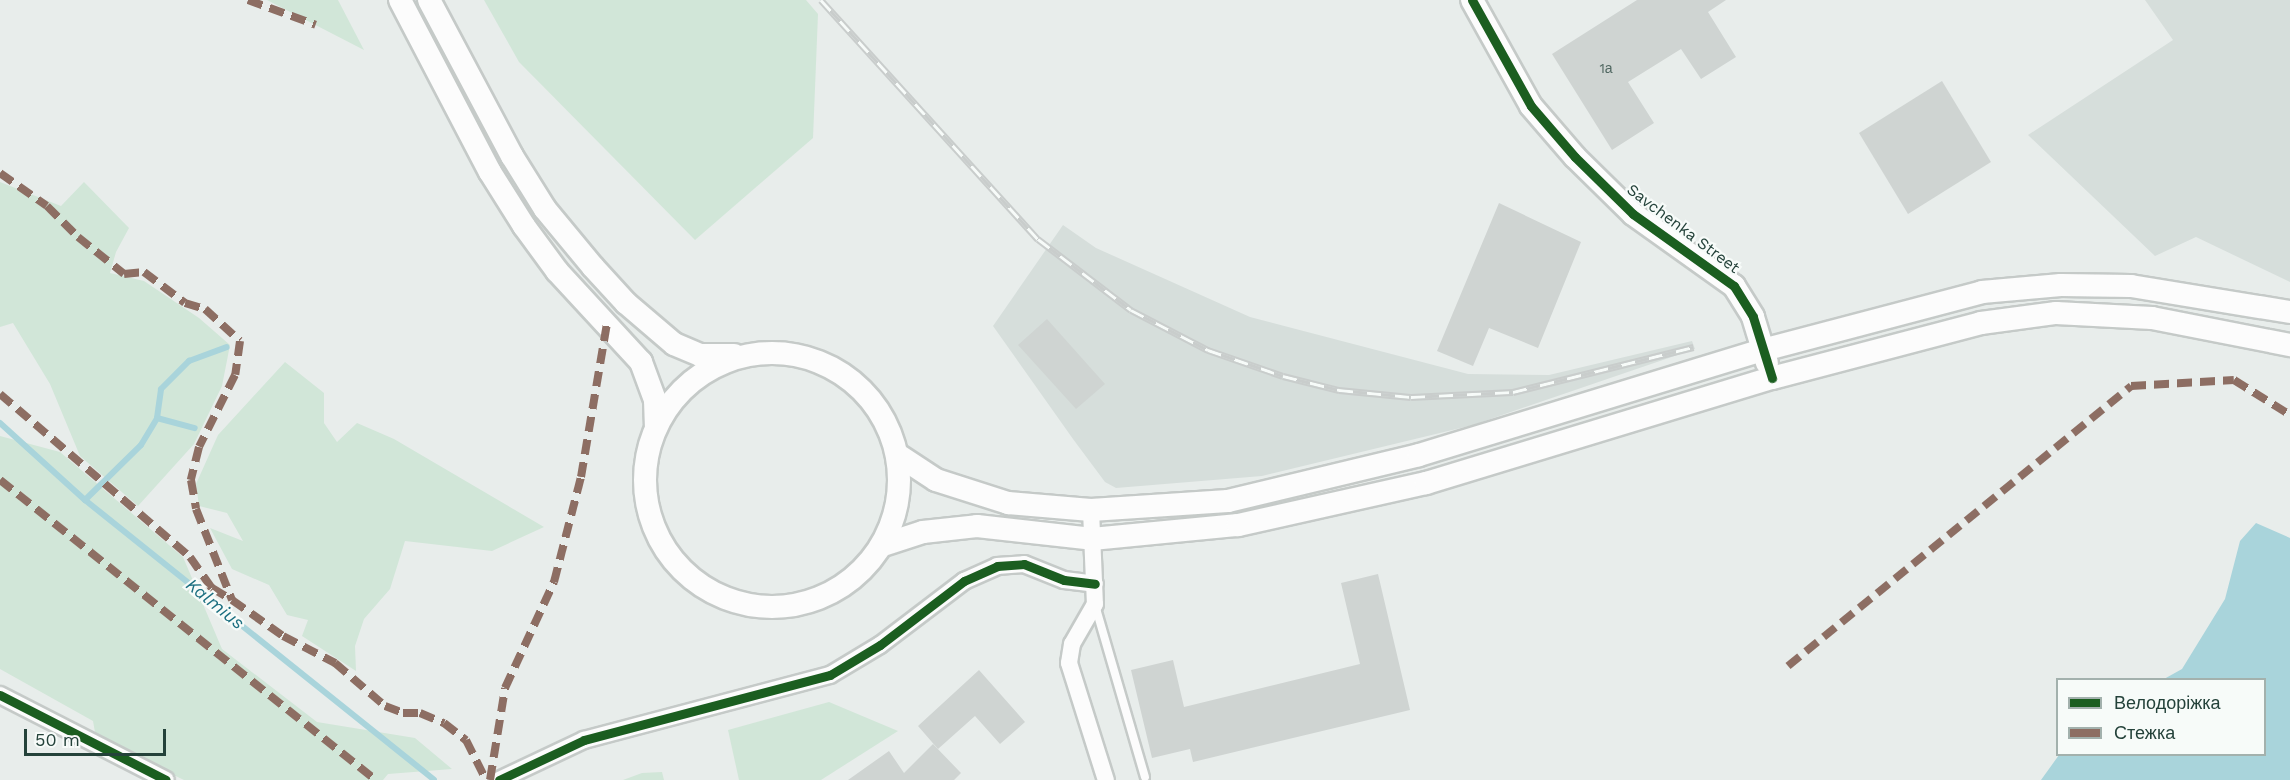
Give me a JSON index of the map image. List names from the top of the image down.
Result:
{
  "streets": {
    "main road": ["Savchenka Street"]
  },
  "water": ["Kalmius"],
  "house_numbers": ["1а"],
  "legend": ["Велодоріжка", "Стежка"],
  "scale_bar": "50 m"
}
